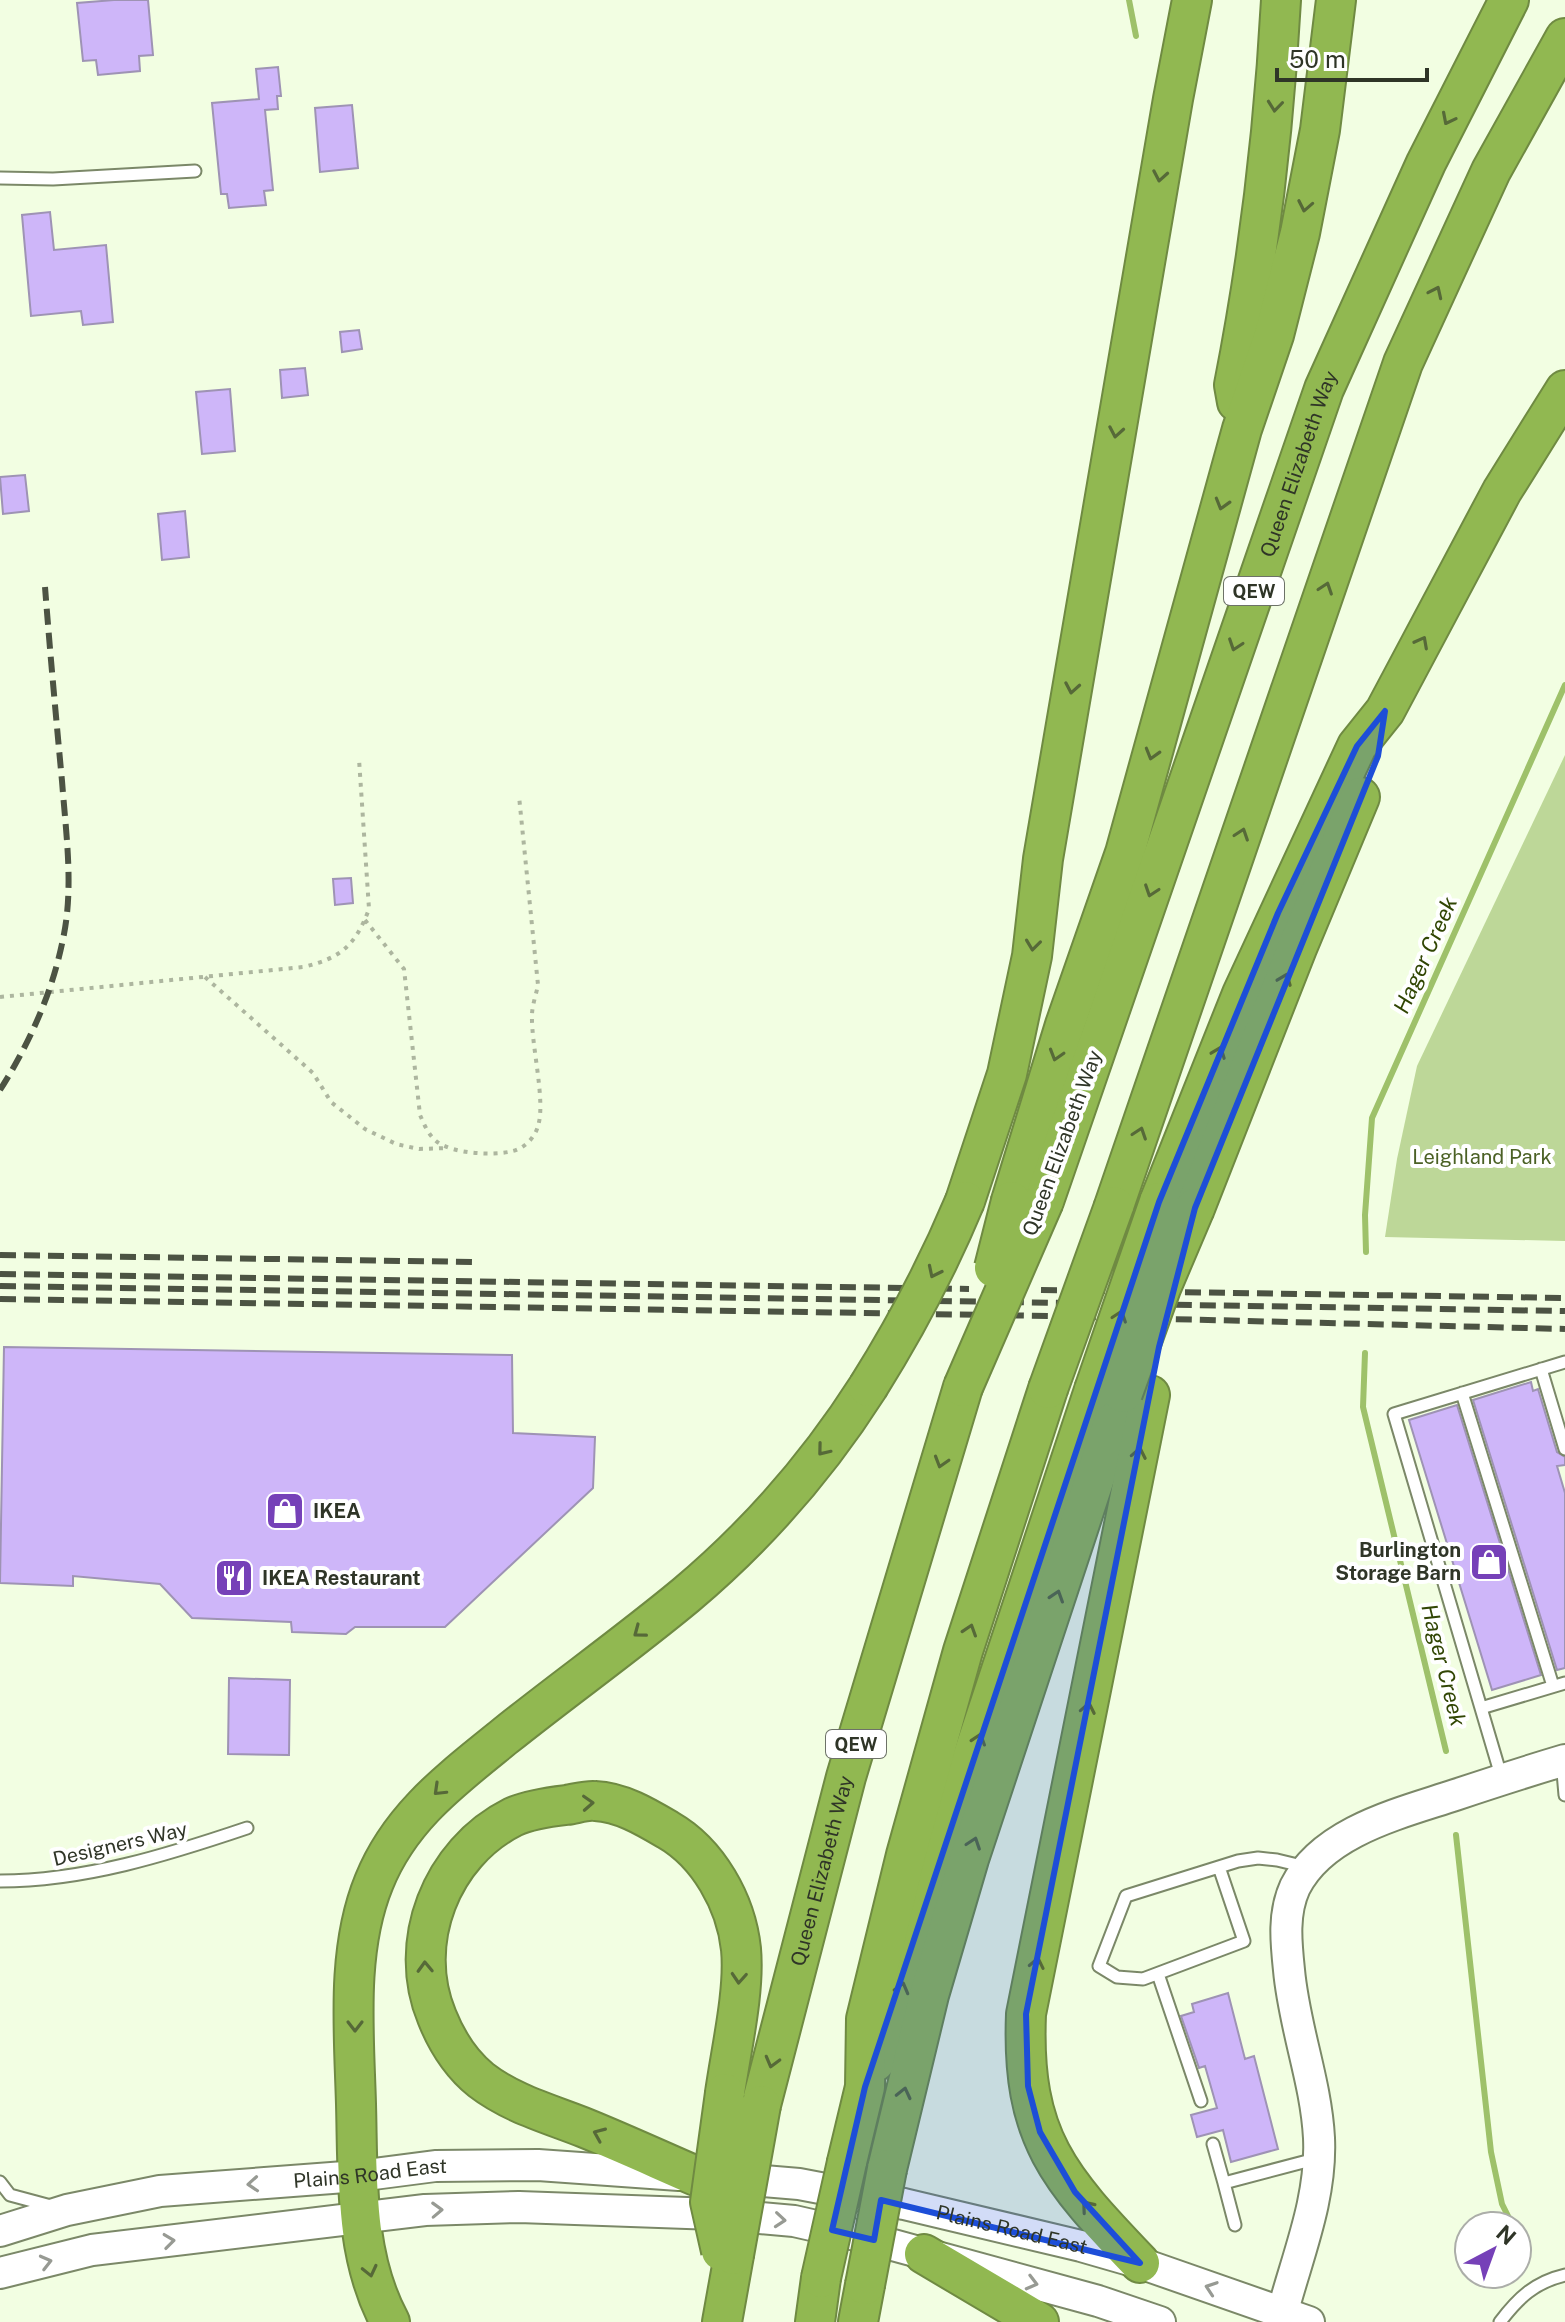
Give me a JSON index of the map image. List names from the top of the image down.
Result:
{
  "streets": {
    "highway": ["Queen Elizabeth Way", "QEW"],
    "main road": ["Plains Road East"],
    "lane": ["Designers Way"]
  },
  "water": ["Hager Creek"],
  "parks": ["Leighland Park"],
  "places": {
    "shop": ["IKEA", "Burlington Storage Barn"],
    "restaurant": ["IKEA Restaurant"]
  },
  "scale_bar": "50 m",
  "north": "top right"
}
